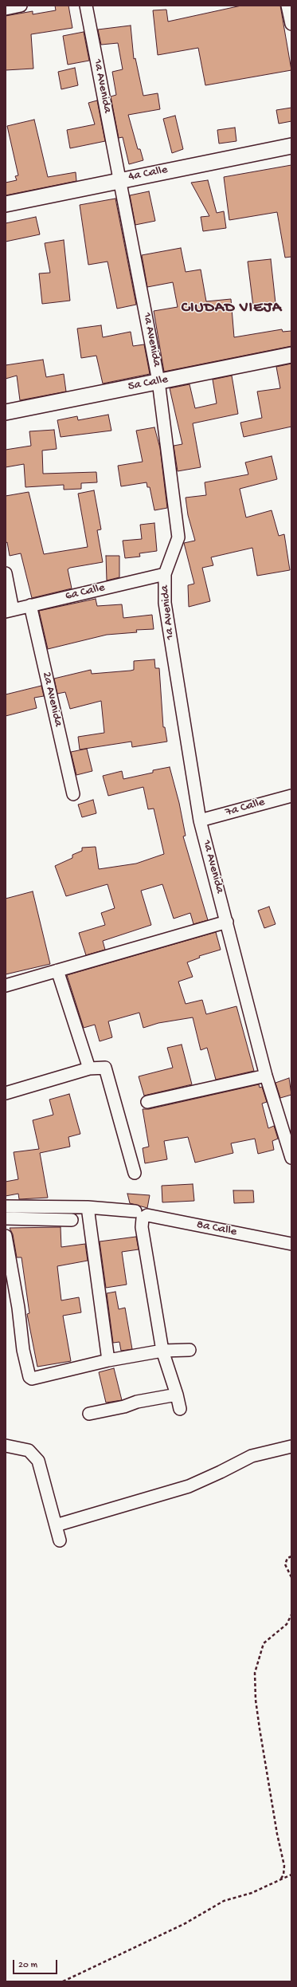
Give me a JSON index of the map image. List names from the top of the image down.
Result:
{
  "streets": {
    "street": [
      "1a Avenida",
      "4a Calle",
      "5a Calle",
      "6a Calle",
      "2a Avenida",
      "7a Calle",
      "8a Calle"
    ]
  },
  "crossings": [
    ["1a Avenida", "4a Calle"],
    ["1a Avenida", "5a Calle"],
    ["1a Avenida", "6a Calle"],
    ["1a Avenida", "7a Calle"],
    ["6a Calle", "2a Avenida"]
  ],
  "districts": ["CIUDAD VIEJA"],
  "scale_bar": "20 m"
}
